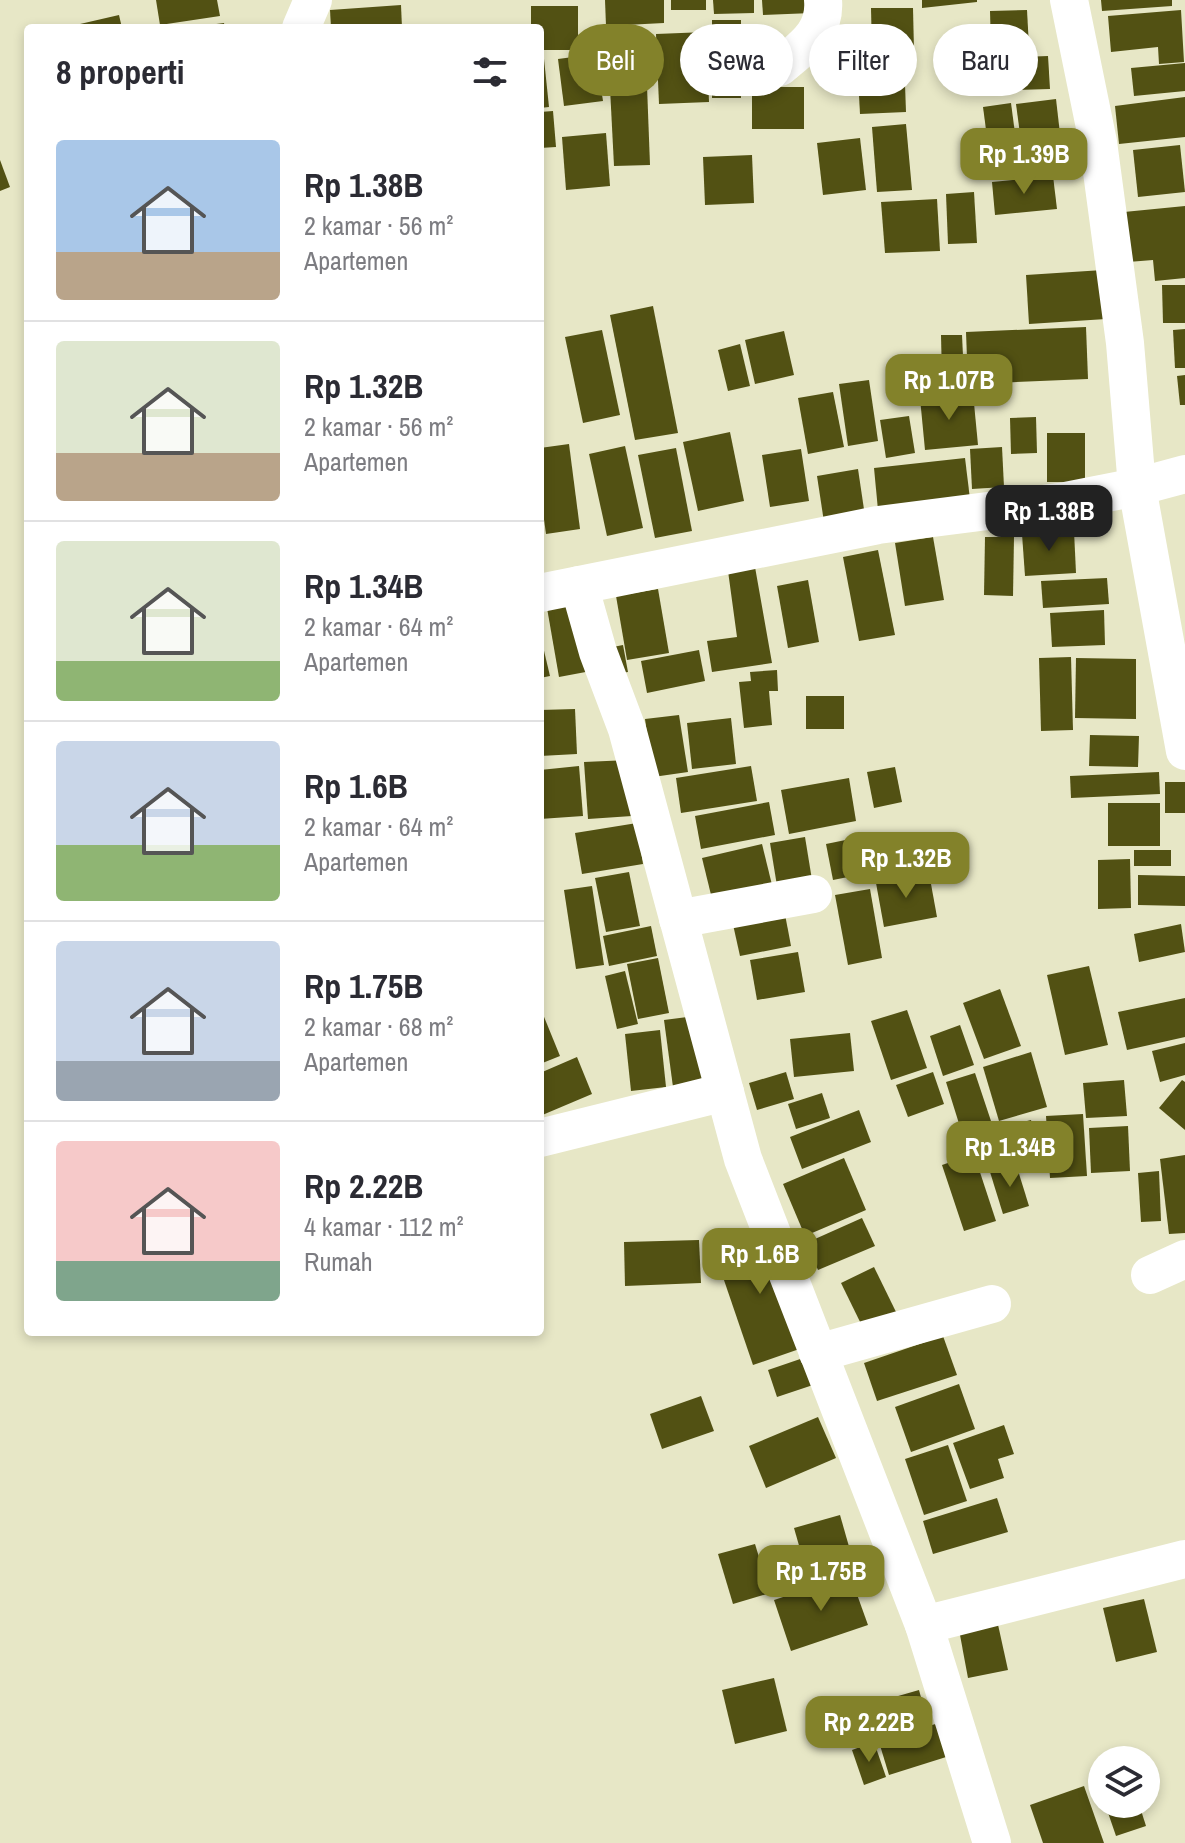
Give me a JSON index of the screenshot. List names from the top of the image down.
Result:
{
  "page": {
    "chip": [
      "Beli",
      "Sewa",
      "Filter",
      "Baru"
    ],
    "heading": "8 properti",
    "list": [
      {
        "name": "Rp 1.38B",
        "note": "2 kamar · 56 m² · Apartemen"
      },
      {
        "name": "Rp 1.32B",
        "note": "2 kamar · 56 m² · Apartemen"
      },
      {
        "name": "Rp 1.34B",
        "note": "2 kamar · 64 m² · Apartemen"
      },
      {
        "name": "Rp 1.6B",
        "note": "2 kamar · 64 m² · Apartemen"
      },
      {
        "name": "Rp 1.75B",
        "note": "2 kamar · 68 m² · Apartemen"
      },
      {
        "name": "Rp 2.22B",
        "note": "4 kamar · 112 m² · Rumah"
      }
    ],
    "price": [
      "Rp 1.39B",
      "Rp 1.07B",
      "Rp 1.38B",
      "Rp 1.32B",
      "Rp 1.34B",
      "Rp 1.6B",
      "Rp 1.75B",
      "Rp 2.22B"
    ]
  }
}
